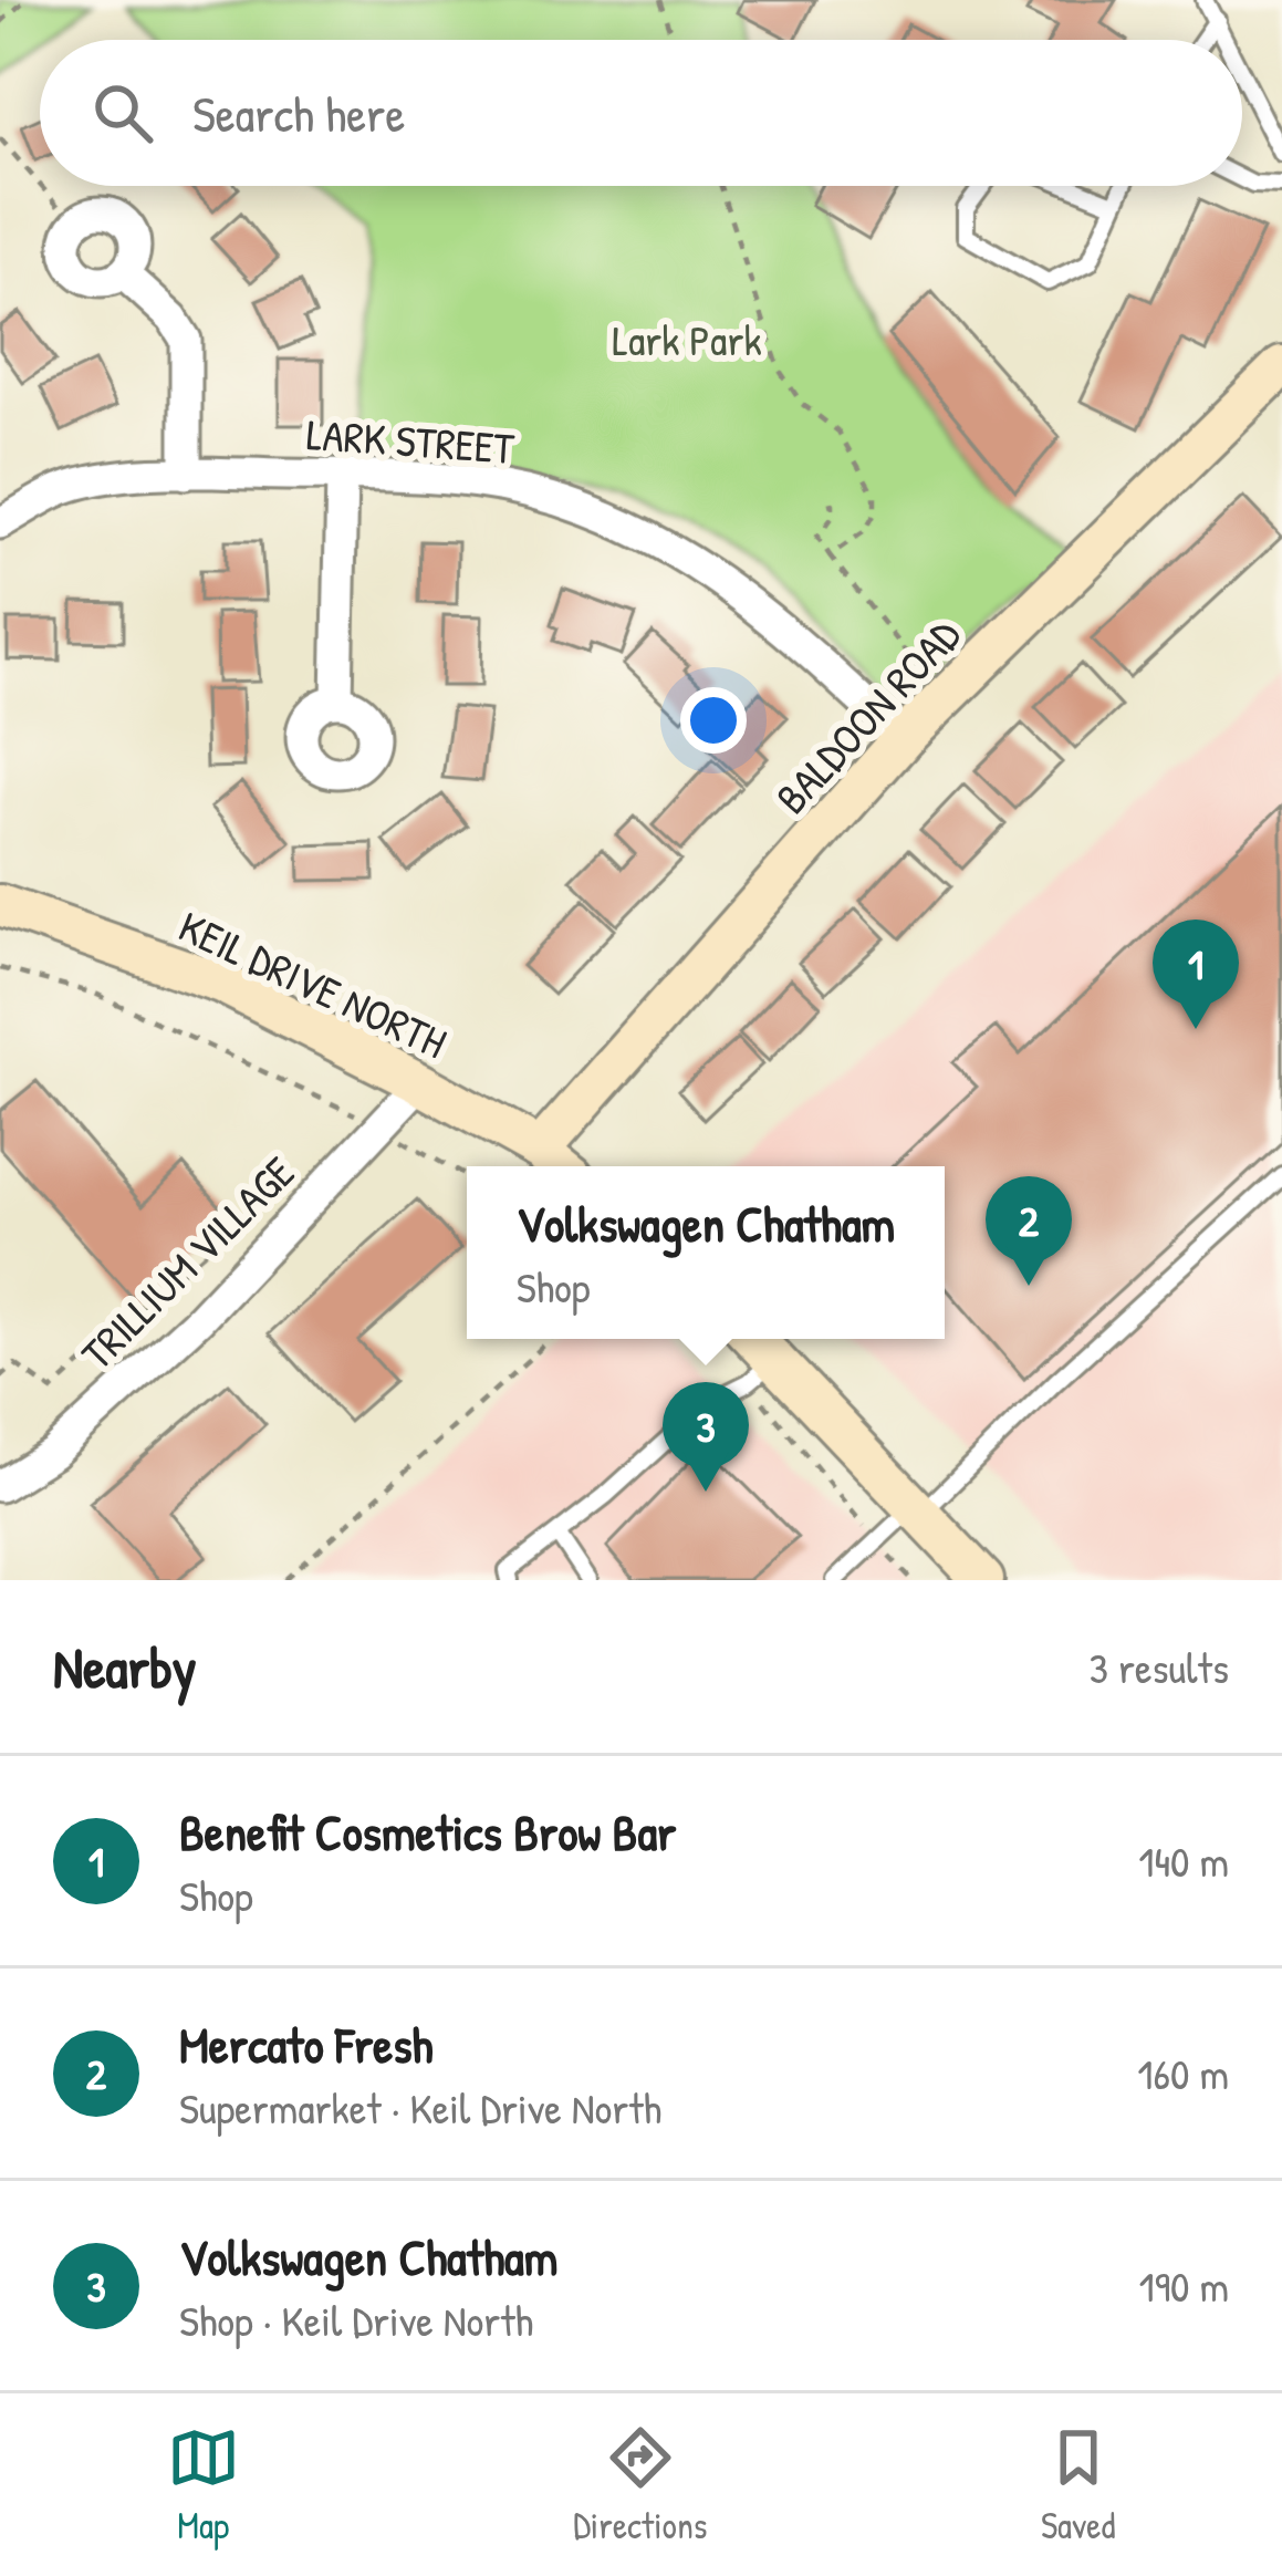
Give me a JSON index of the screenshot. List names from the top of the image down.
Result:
{
  "streets": {
    "street": [
      "LARK STREET",
      "BALDOON ROAD",
      "KEIL DRIVE NORTH",
      "TRILLIUM VILLAGE"
    ]
  },
  "crossings": [
    ["LARK STREET", "BALDOON ROAD"],
    ["BALDOON ROAD", "KEIL DRIVE NORTH"],
    ["KEIL DRIVE NORTH", "TRILLIUM VILLAGE"]
  ],
  "parks": ["Lark Park"],
  "page": {
    "search": "Search here",
    "pins": ["1", "2", "3"],
    "popup": ["Volkswagen Chatham", "Shop"],
    "heading": ["Nearby", "3 results"],
    "list": [
      {
        "mark": "1",
        "name": "Benefit Cosmetics Brow Bar",
        "note": "Shop",
        "value": "140 m"
      },
      {
        "mark": "2",
        "name": "Mercato Fresh",
        "note": "Supermarket · Keil Drive North",
        "value": "160 m"
      },
      {
        "mark": "3",
        "name": "Volkswagen Chatham",
        "note": "Shop · Keil Drive North",
        "value": "190 m"
      }
    ],
    "nav": ["Map", "Directions", "Saved"]
  }
}
